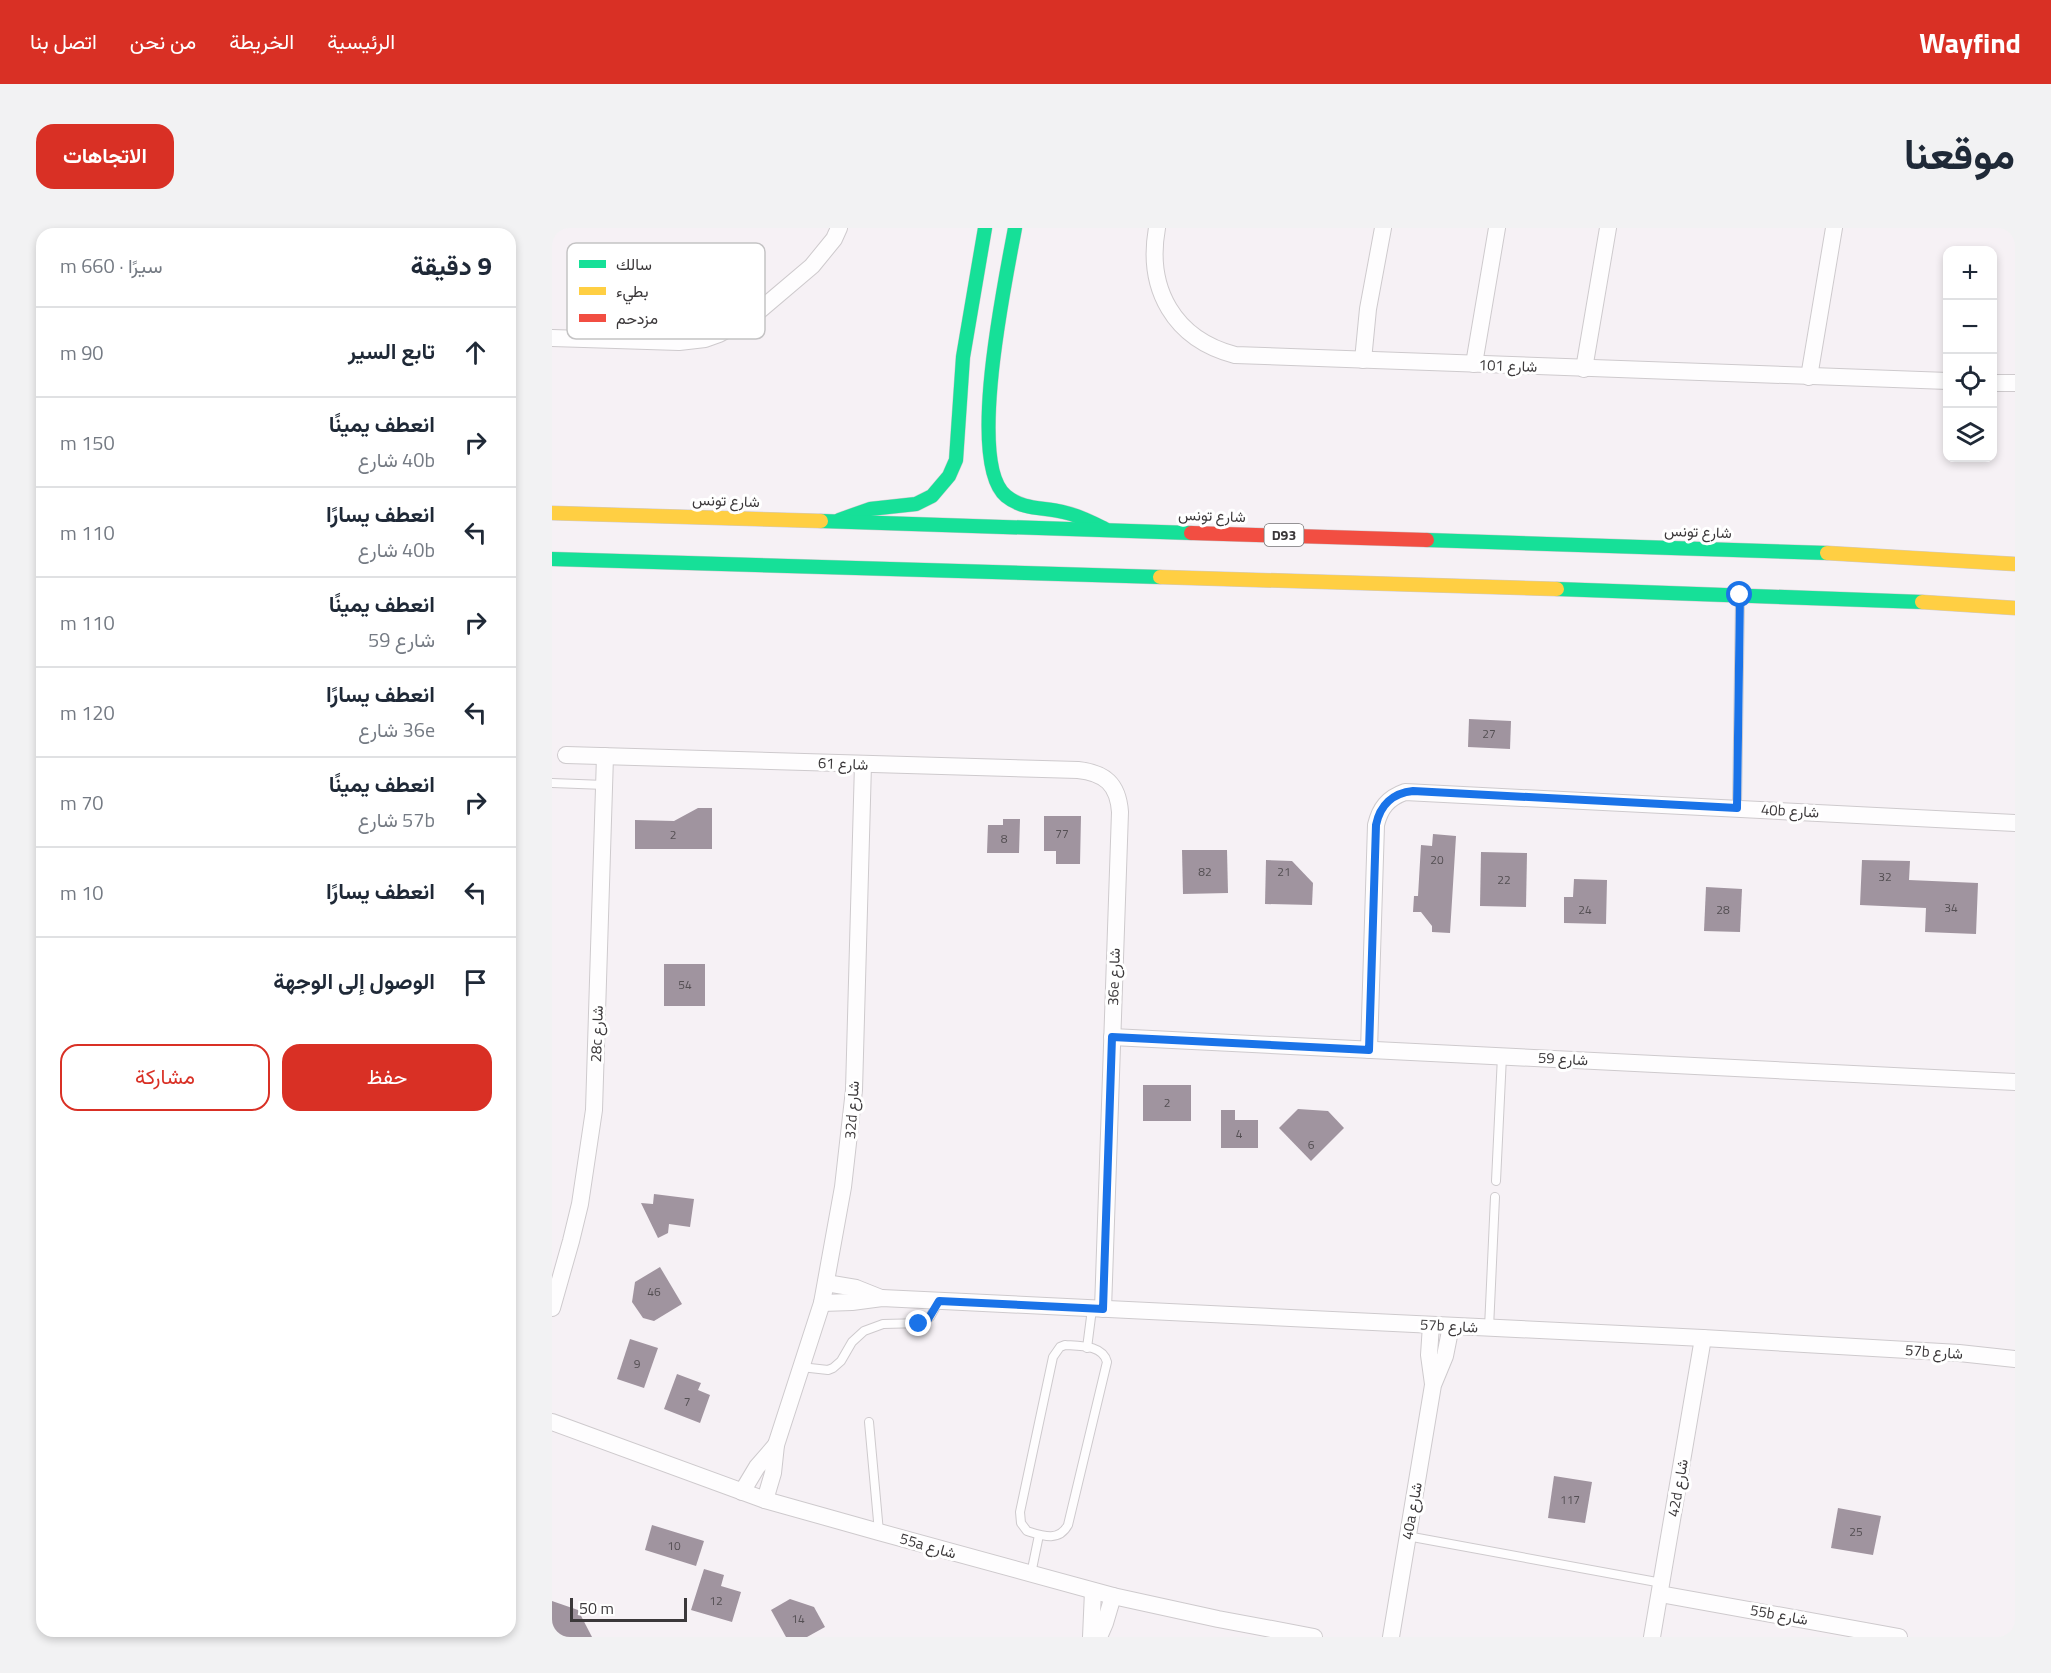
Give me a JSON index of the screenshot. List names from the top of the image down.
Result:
{
  "streets": {
    "main road": ["شارع تونس", "D93"],
    "street": [
      "شارع 101",
      "شارع 61",
      "40b شارع",
      "36e شارع",
      "28c شارع",
      "شارع 59",
      "32d شارع",
      "57b شارع",
      "42d شارع",
      "40a شارع",
      "55a شارع",
      "55b شارع"
    ]
  },
  "crossings": [
    ["شارع 61", "36e شارع"],
    ["شارع 61", "28c شارع"],
    ["شارع 61", "32d شارع"],
    ["40b شارع", "شارع 59"],
    ["36e شارع", "شارع 59"],
    ["36e شارع", "57b شارع"],
    ["32d شارع", "57b شارع"],
    ["32d شارع", "55a شارع"],
    ["57b شارع", "42d شارع"],
    ["57b شارع", "40a شارع"],
    ["42d شارع", "55b شارع"]
  ],
  "house_numbers": [
    "27",
    "77",
    "2",
    "8",
    "20",
    "82",
    "21",
    "32",
    "22",
    "34",
    "24",
    "28",
    "54",
    "2",
    "4",
    "6",
    "46",
    "9",
    "7",
    "117",
    "25",
    "10",
    "12",
    "14"
  ],
  "legend": ["سالك", "بطيء", "مزدحم"],
  "scale_bar": "50 m",
  "page": {
    "header": "Wayfind",
    "nav": [
      "الرئيسية",
      "الخريطة",
      "من نحن",
      "اتصل بنا"
    ],
    "title": "موقعنا",
    "buttons": [
      "الاتجاهات",
      ["حفظ", "مشاركة"]
    ],
    "heading": ["9 دقيقة", "سيرًا · 660 m"],
    "map_buttons": ["+", "−"],
    "list": [
      ["تابع السير", "90 m"],
      ["انعطف يمينًا", "40b شارع", "150 m"],
      ["انعطف يسارًا", "40b شارع", "110 m"],
      ["انعطف يمينًا", "شارع 59", "110 m"],
      ["انعطف يسارًا", "36e شارع", "120 m"],
      ["انعطف يمينًا", "57b شارع", "70 m"],
      ["انعطف يسارًا", "10 m"],
      "الوصول إلى الوجهة"
    ],
    "scale": "50 m"
  }
}
